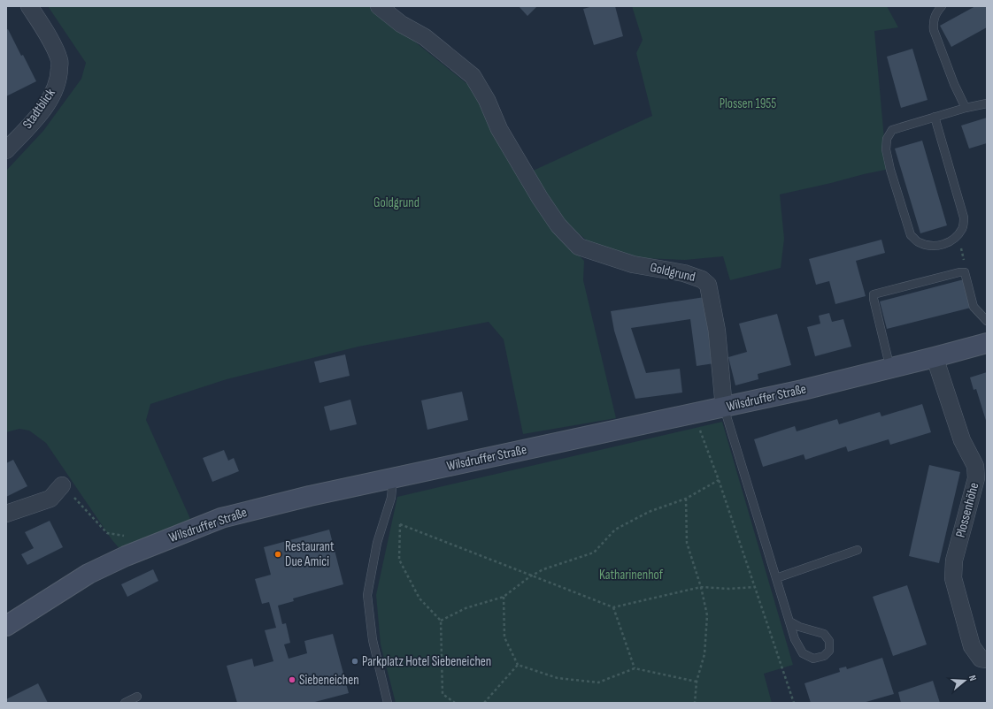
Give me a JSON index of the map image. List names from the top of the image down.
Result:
{
  "streets": {
    "main road": ["Wilsdruffer Straße"],
    "street": ["Stadtblick", "Goldgrund", "Plossenhöhe"]
  },
  "crossings": [
    ["Goldgrund", "Wilsdruffer Straße"],
    ["Wilsdruffer Straße", "Plossenhöhe"]
  ],
  "parks": ["Plossen 1955", "Goldgrund", "Katharinenhof"],
  "places": ["Restaurant Due Amici", "Parkplatz Hotel Siebeneichen", "Siebeneichen"],
  "north": "right"
}
